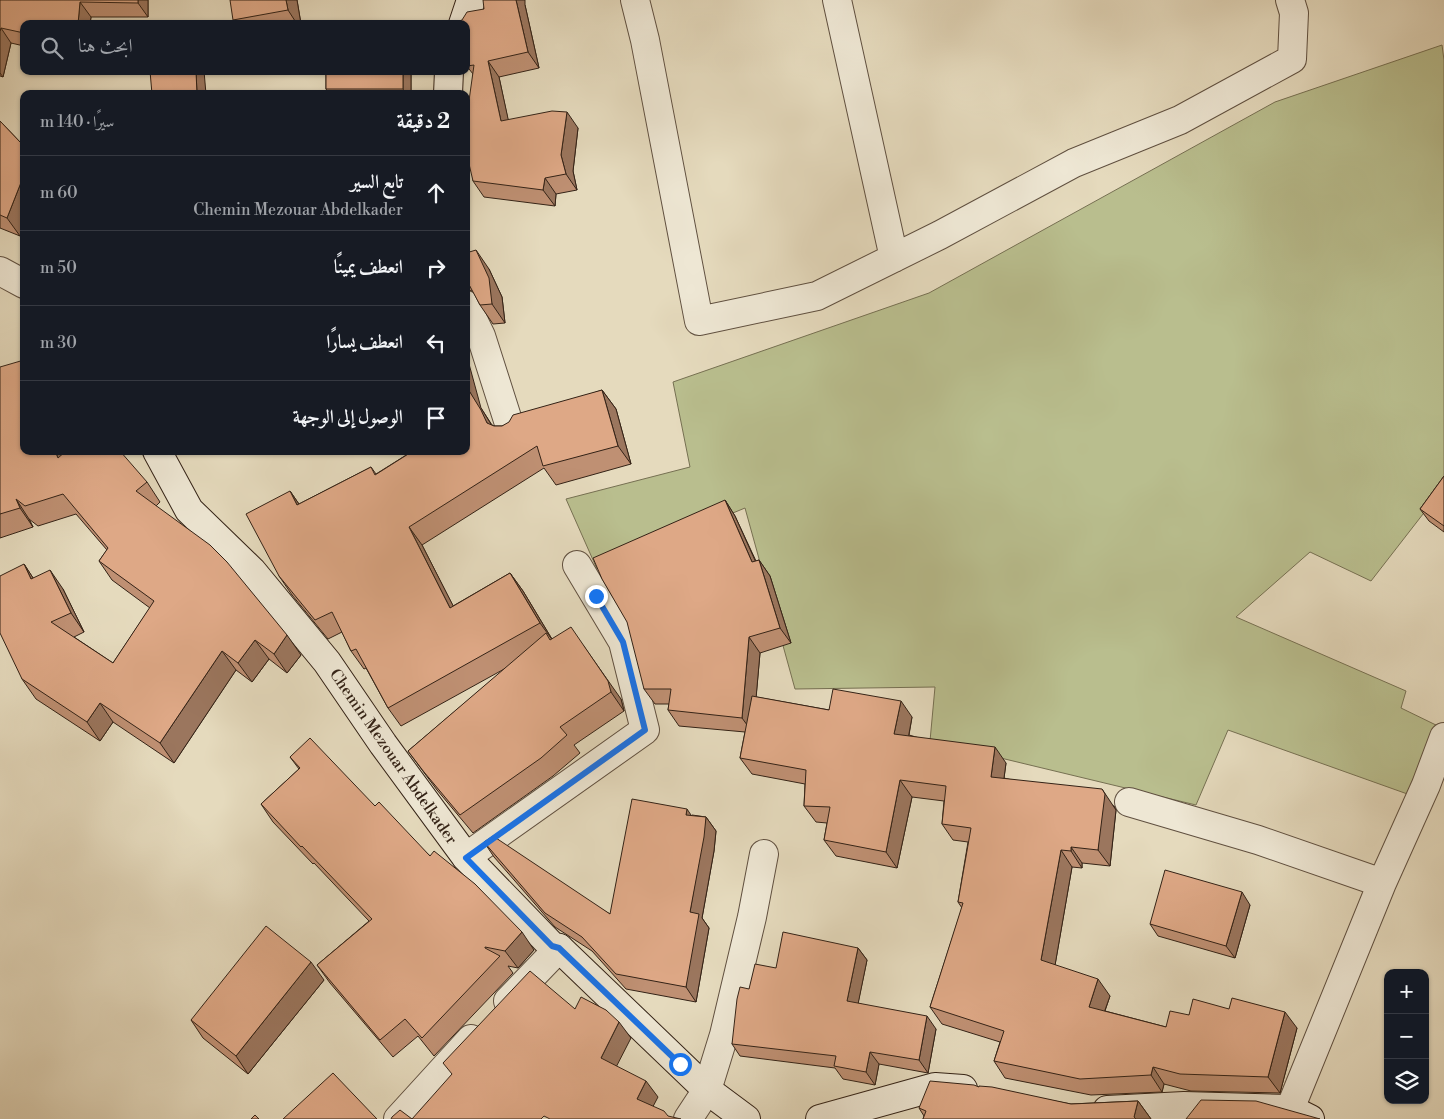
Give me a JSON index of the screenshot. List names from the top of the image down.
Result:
{
  "streets": {
    "street": ["Chemin Mezouar Abdelkader"]
  },
  "page": {
    "search": "ابحث هنا",
    "heading": ["2 دقيقة", "سيرًا · 140 m"],
    "list": [
      ["تابع السير", "Chemin Mezouar Abdelkader", "60 m"],
      ["انعطف يمينًا", "50 m"],
      ["انعطف يسارًا", "30 m"],
      "الوصول إلى الوجهة"
    ],
    "map_buttons": ["+", "−"]
  }
}
